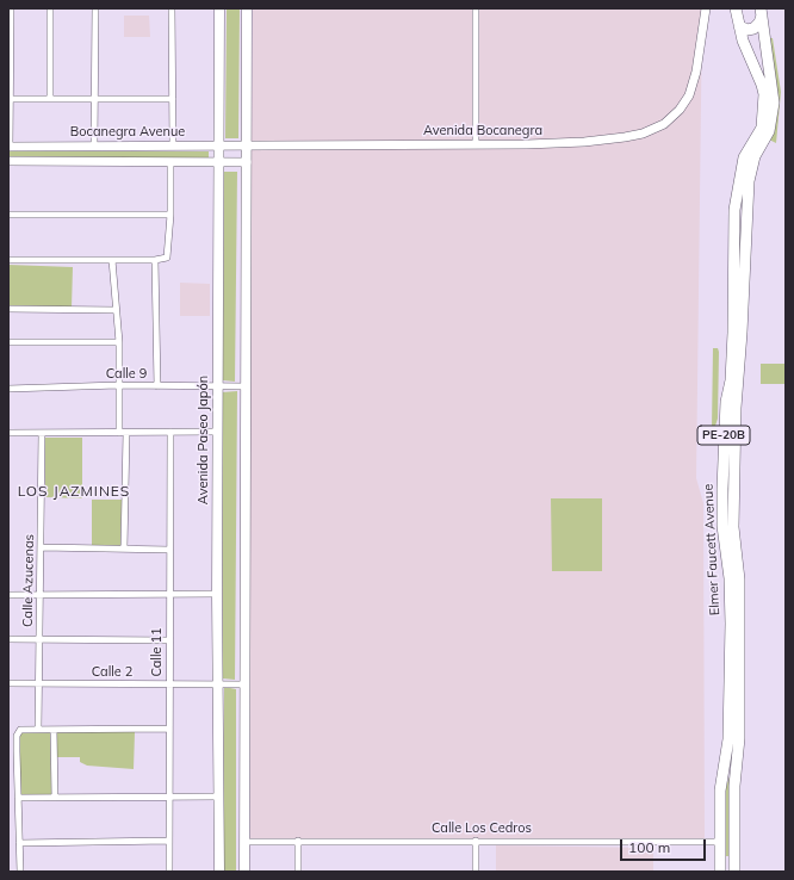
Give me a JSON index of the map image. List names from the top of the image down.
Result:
{
  "streets": {
    "highway": ["PE-20B", "Elmer Faucett Avenue"],
    "main road": ["Avenida Paseo Japón"],
    "street": [
      "Avenida Bocanegra",
      "Bocanegra Avenue",
      "Calle 9",
      "Calle Azucenas",
      "Calle 11",
      "Calle 2",
      "Calle Los Cedros"
    ]
  },
  "crossings": [
    ["Avenida Bocanegra", "Bocanegra Avenue"],
    ["Bocanegra Avenue", "Avenida Paseo Japón"],
    ["Calle 9", "Avenida Paseo Japón"],
    ["Avenida Paseo Japón", "Calle 2"],
    ["Elmer Faucett Avenue", "Calle Los Cedros"],
    ["Calle Azucenas", "Calle 2"],
    ["Calle 11", "Calle 2"]
  ],
  "districts": ["LOS JAZMINES"],
  "scale_bar": "100 m"
}
